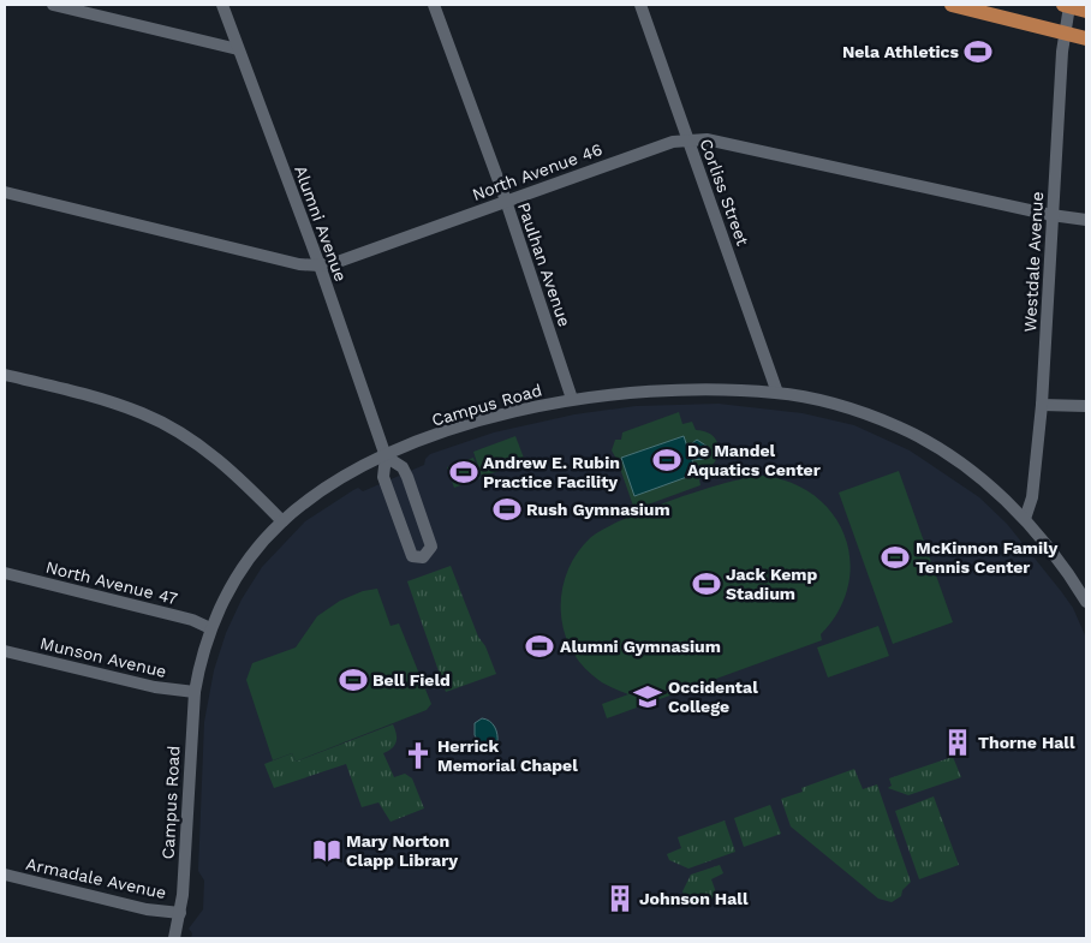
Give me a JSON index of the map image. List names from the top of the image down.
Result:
{
  "streets": {
    "street": [
      "North Avenue 46",
      "Corliss Street",
      "Alumni Avenue",
      "Westdale Avenue",
      "Paulhan Avenue",
      "Campus Road",
      "North Avenue 47",
      "Munson Avenue",
      "Armadale Avenue"
    ]
  },
  "crossings": [
    ["North Avenue 46", "Corliss Street"],
    ["North Avenue 46", "Alumni Avenue"],
    ["North Avenue 46", "Westdale Avenue"],
    ["North Avenue 46", "Paulhan Avenue"],
    ["Corliss Street", "Campus Road"],
    ["Alumni Avenue", "Campus Road"],
    ["Westdale Avenue", "Campus Road"],
    ["Paulhan Avenue", "Campus Road"],
    ["Campus Road", "North Avenue 47"],
    ["Campus Road", "Munson Avenue"],
    ["Campus Road", "Armadale Avenue"]
  ],
  "places": {
    "sports": [
      "Nela Athletics",
      "De Mandel Aquatics Center",
      "Andrew E. Rubin Practice Facility",
      "Rush Gymnasium",
      "McKinnon Family Tennis Center",
      "Jack Kemp Stadium",
      "Alumni Gymnasium",
      "Bell Field"
    ],
    "school or university": ["Occidental College"],
    "building": ["Thorne Hall", "Johnson Hall"],
    "church": ["Herrick Memorial Chapel"],
    "library": ["Mary Norton Clapp Library"]
  }
}
